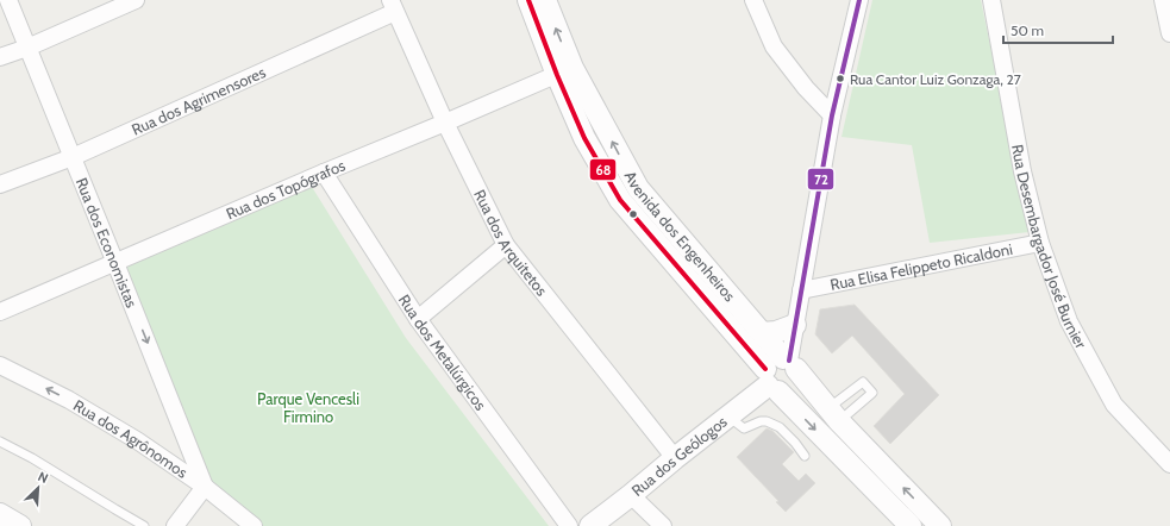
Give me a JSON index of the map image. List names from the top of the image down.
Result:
{
  "streets": {
    "street": [
      "Rua dos Agrimensores",
      "Rua dos Topógrafos",
      "Avenida dos Engenheiros",
      "Rua dos Arquitetos",
      "Rua dos Economistas",
      "Rua Desembargador José Burnier",
      "Rua Elisa Felippeto Ricaldoni",
      "Rua dos Metalúrgicos",
      "Rua dos Agrônomos",
      "Rua dos Geólogos"
    ]
  },
  "crossings": [
    ["Rua dos Agrimensores", "Rua dos Arquitetos"],
    ["Rua dos Agrimensores", "Rua dos Economistas"],
    ["Rua dos Topógrafos", "Avenida dos Engenheiros"],
    ["Rua dos Topógrafos", "Rua dos Arquitetos"],
    ["Rua dos Topógrafos", "Rua dos Economistas"],
    ["Rua dos Topógrafos", "Rua dos Metalúrgicos"],
    ["Avenida dos Engenheiros", "Rua dos Geólogos"],
    ["Rua dos Arquitetos", "Rua dos Geólogos"],
    ["Rua dos Economistas", "Rua dos Agrônomos"],
    ["Rua Desembargador José Burnier", "Rua Elisa Felippeto Ricaldoni"]
  ],
  "one_way": ["Rua dos Economistas", "Rua dos Agrônomos"],
  "parks": ["Parque Vencesli Firmino"],
  "places": ["Rua Cantor Luiz Gonzaga, 27"],
  "lines": ["transit line 68", "transit line 72"],
  "scale_bar": "50 m",
  "north": "top right"
}
